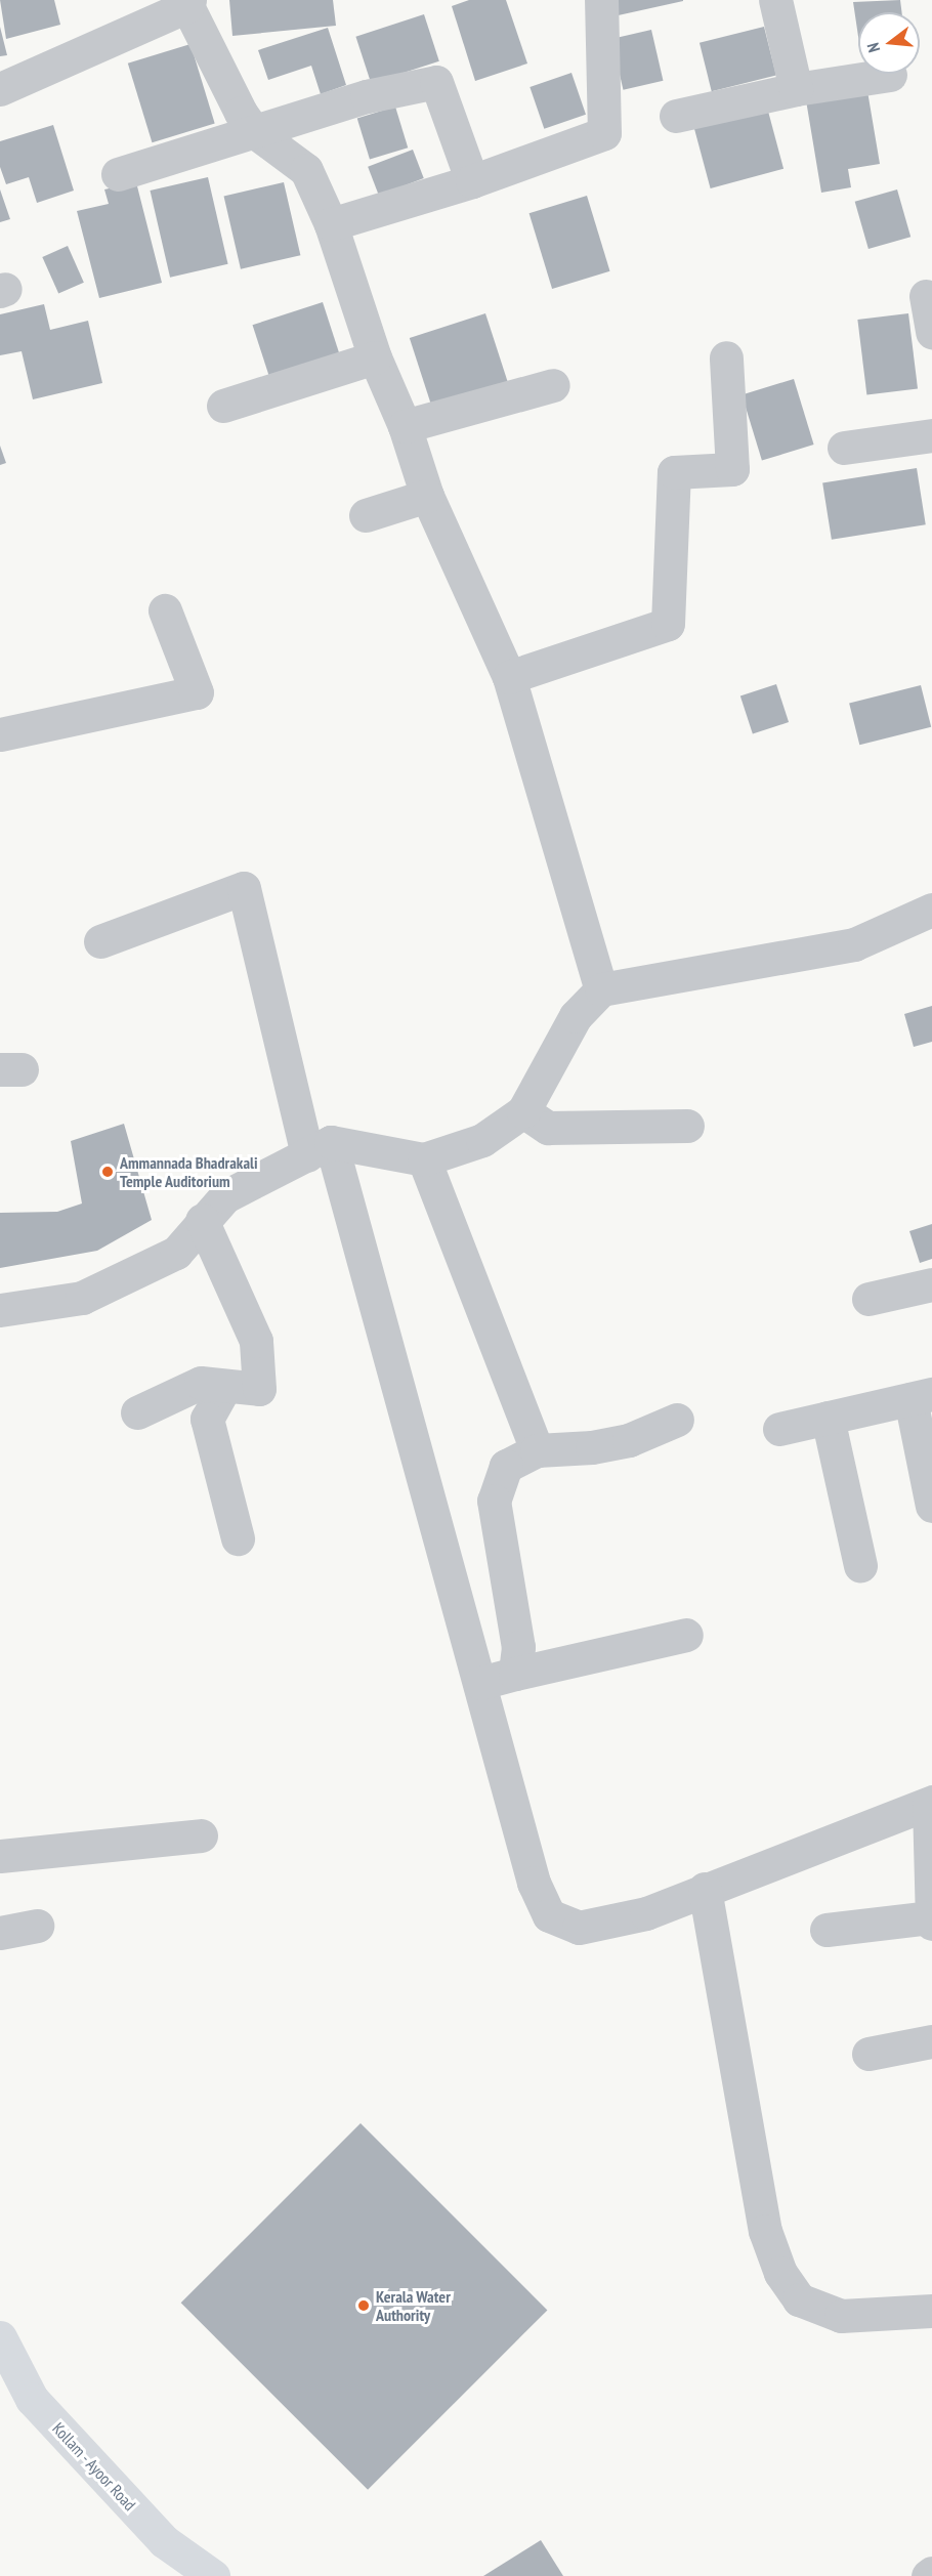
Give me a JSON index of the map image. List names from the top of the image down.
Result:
{
  "streets": {
    "main road": ["Kollam - Ayoor Road"]
  },
  "places": ["Ammannada Bhadrakali Temple Auditorium", "Kerala Water Authority"],
  "north": "left"
}
